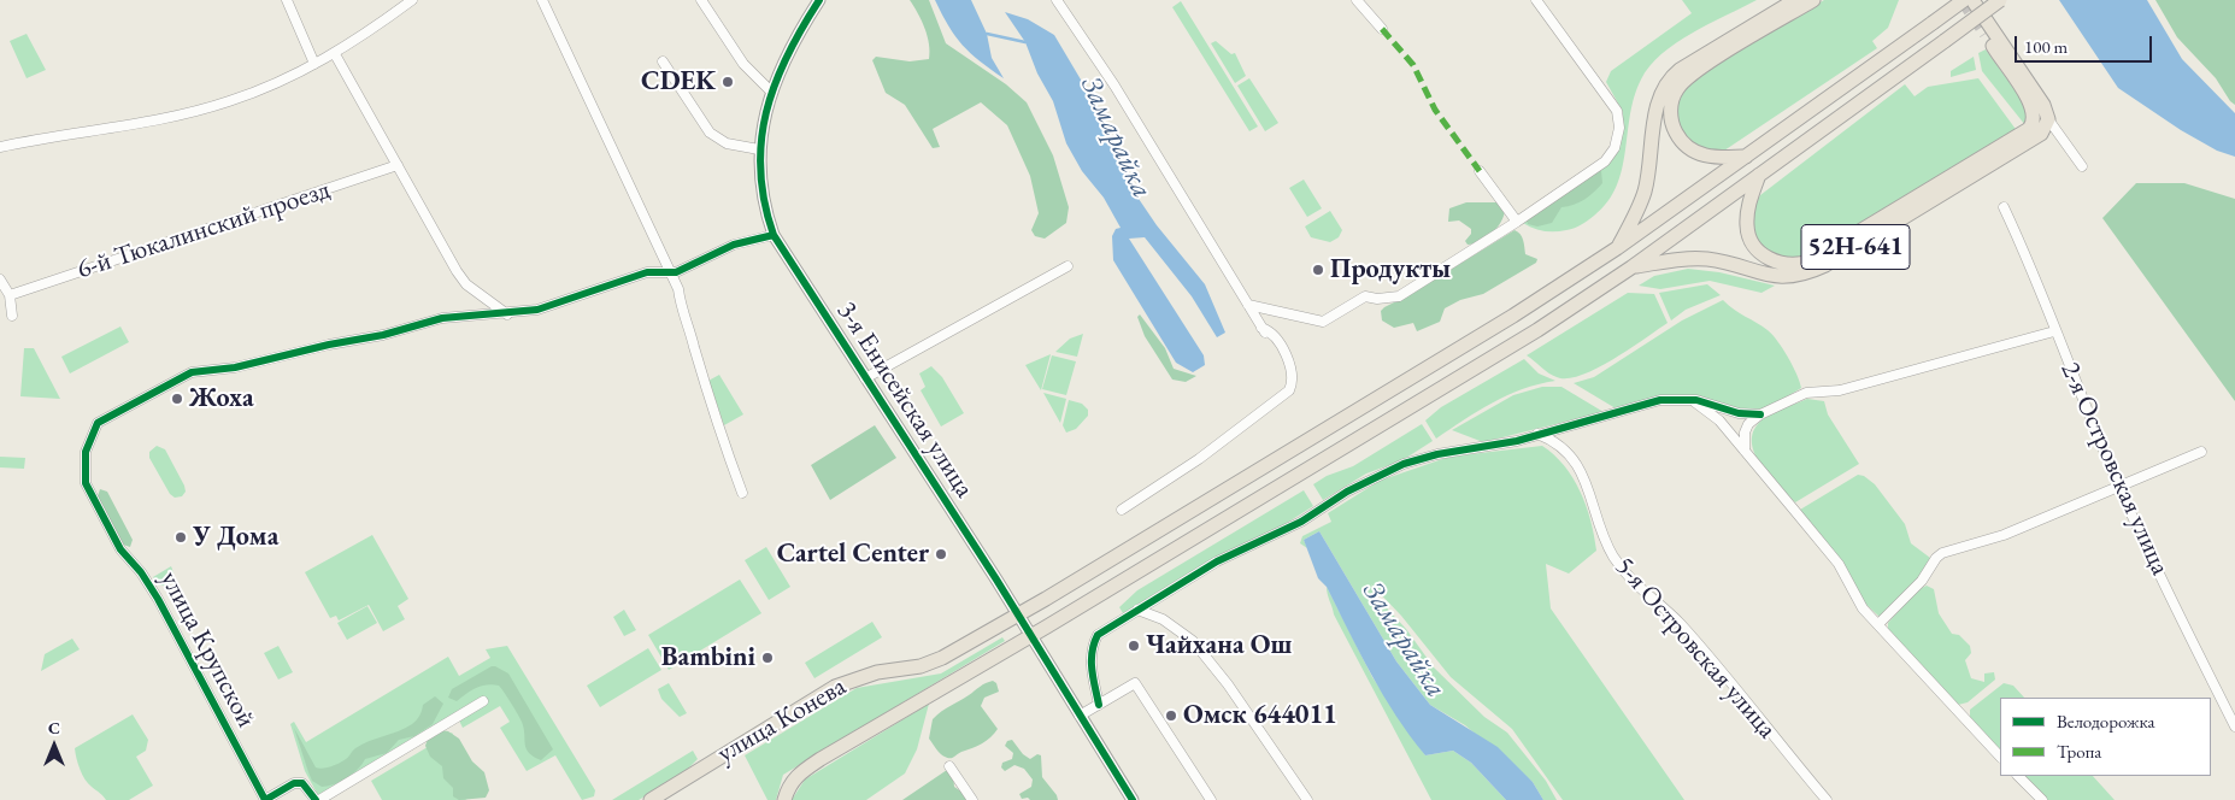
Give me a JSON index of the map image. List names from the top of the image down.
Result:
{
  "streets": {
    "main road": ["52Н-641", "улица Конева"],
    "street": [
      "6-й Тюкалинский проезд",
      "3-я Енисейская улица",
      "2-я Островская улица",
      "5-я Островская улица",
      "улица Крупской"
    ]
  },
  "crossings": [
    ["52Н-641", "улица Конева"],
    ["3-я Енисейская улица", "улица Конева"]
  ],
  "water": ["Замарайка"],
  "places": [
    "CDEK",
    "Продукты",
    "Жоха",
    "У Дома",
    "Cartel Center",
    "Чайхана Ош",
    "Bambini",
    "Омск 644011"
  ],
  "legend": ["Велодорожка", "Тропа"],
  "scale_bar": "100 m",
  "north": "top"
}
